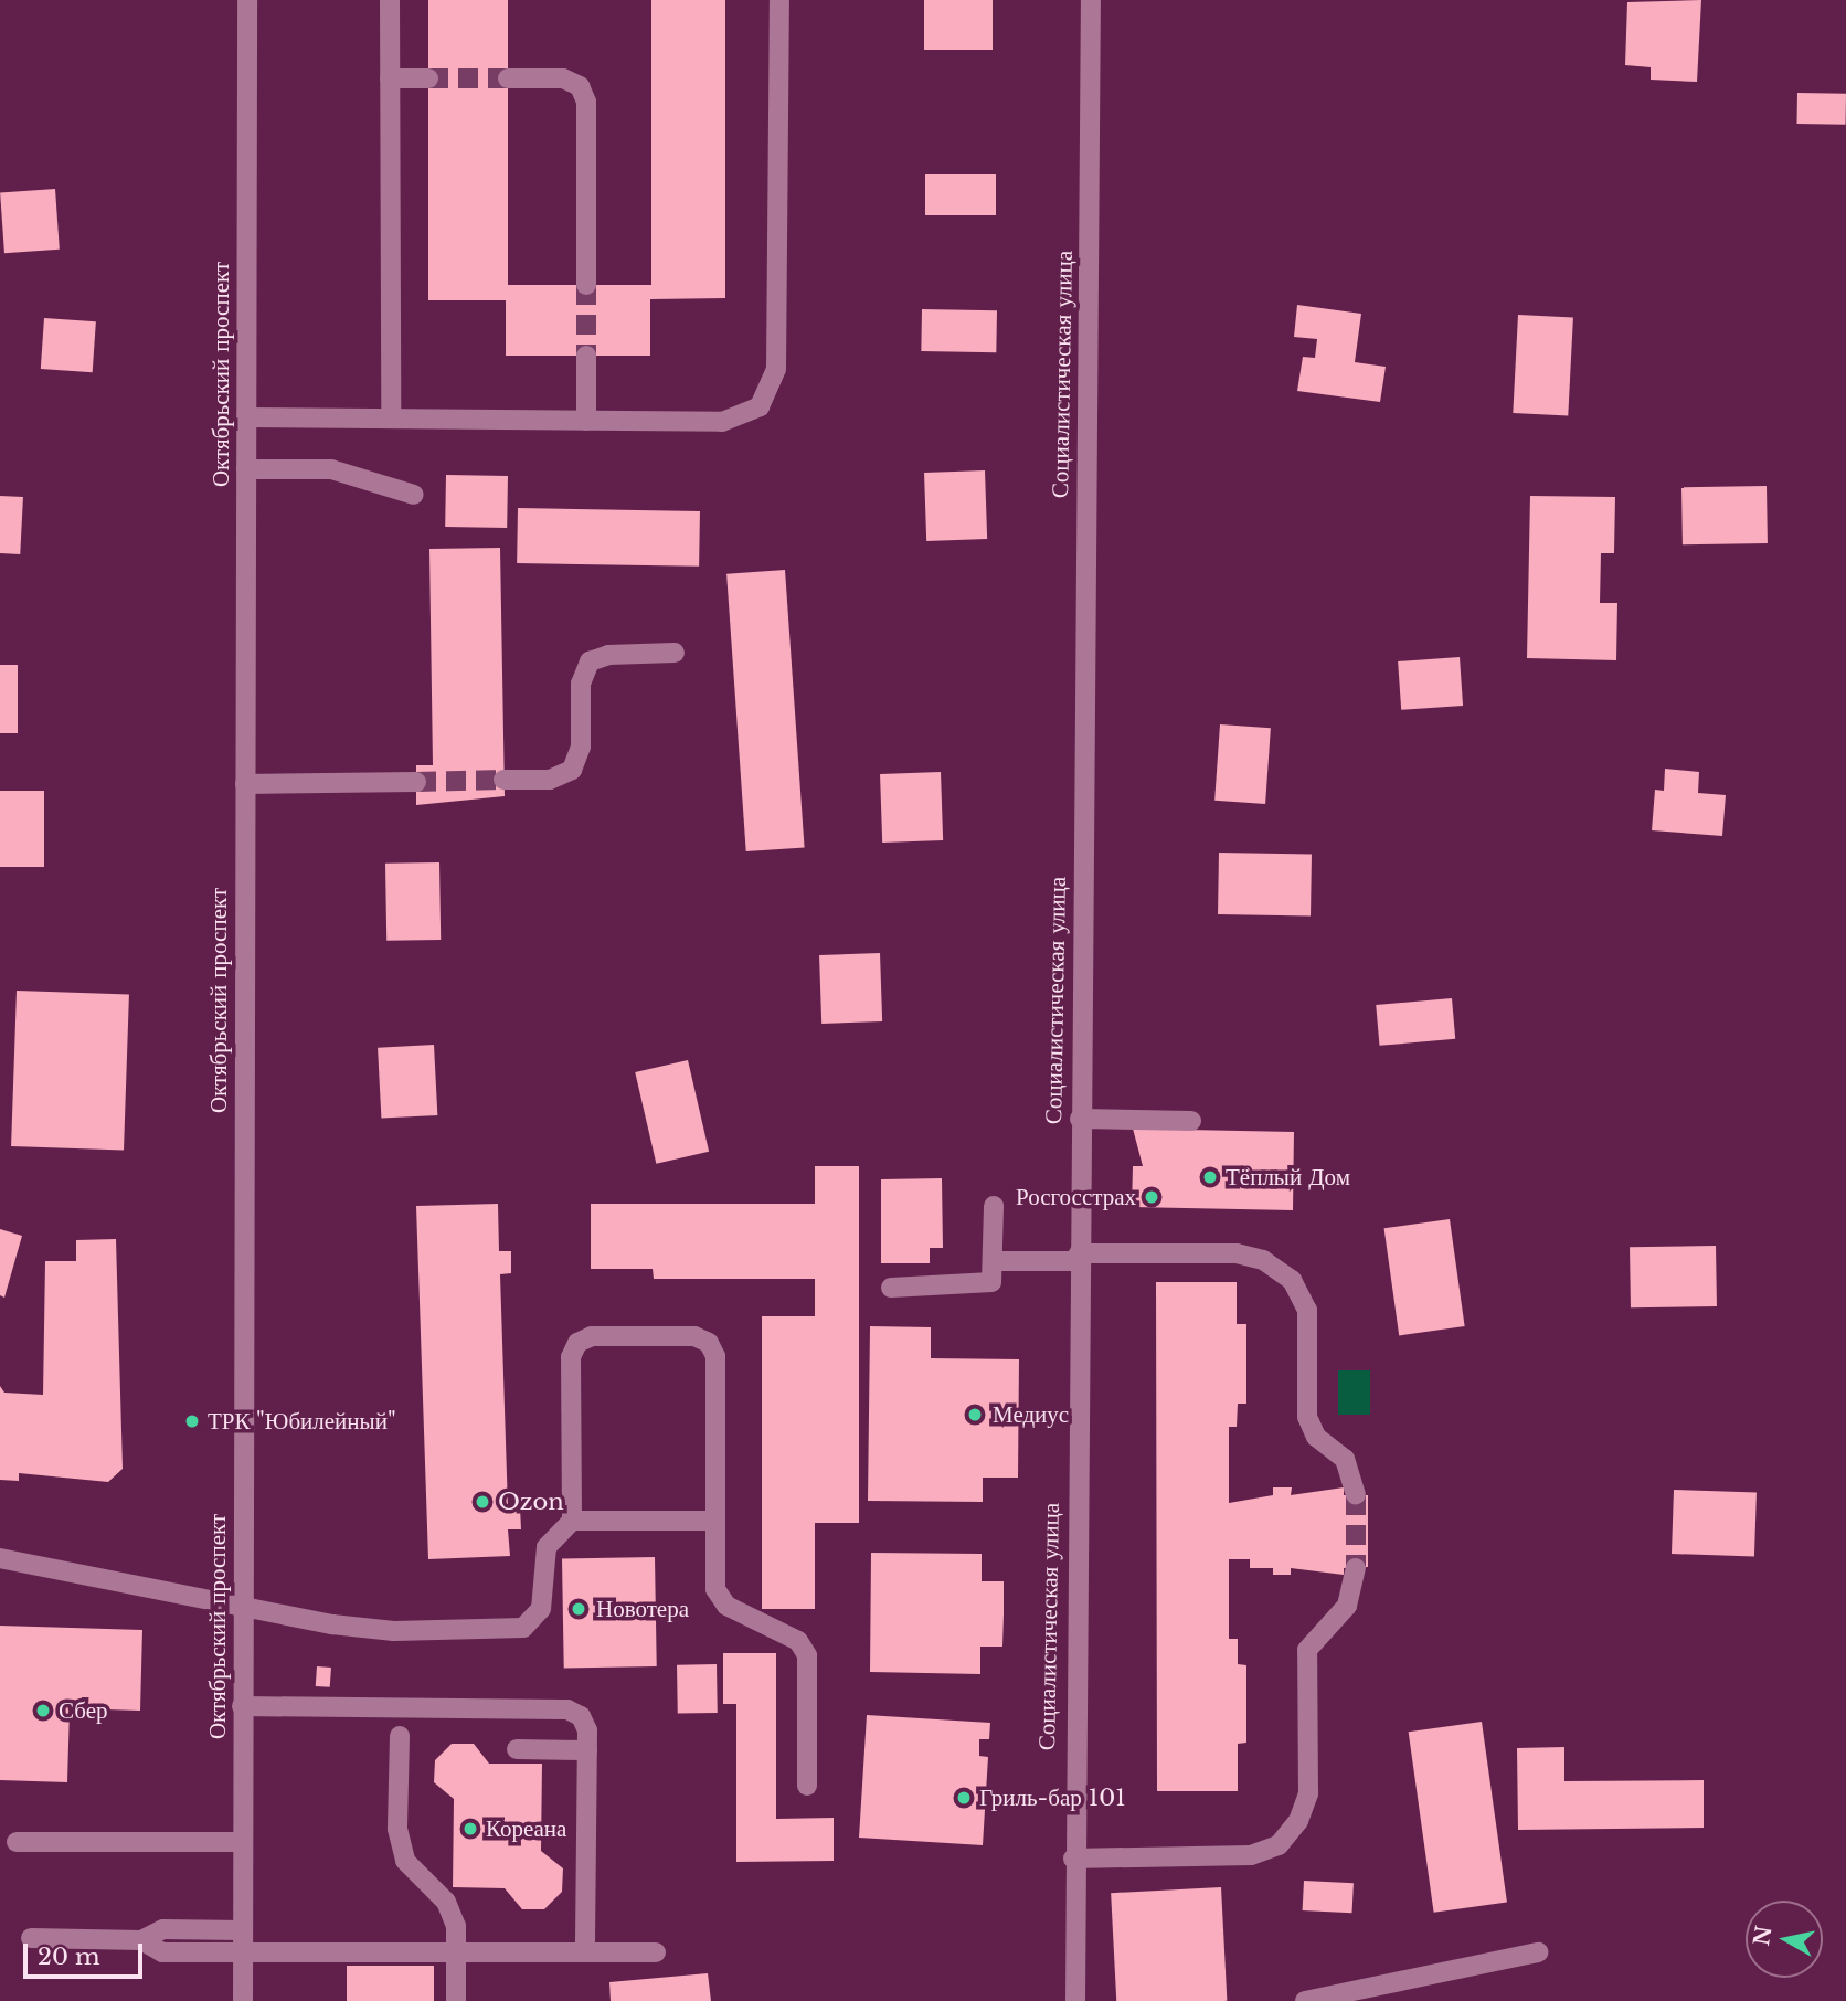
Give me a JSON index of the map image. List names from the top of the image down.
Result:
{
  "streets": {
    "street": ["Октябрьский проспект", "Социалистическая улица"]
  },
  "places": [
    "Тёплый Дом",
    "Росгосстрах",
    "Медиус",
    "ТРК \"Юбилейный\"",
    "Ozon",
    "Новотера",
    "Сбер",
    "Гриль-бар 101",
    "Кореана"
  ],
  "scale_bar": "20 m",
  "north": "left"
}
